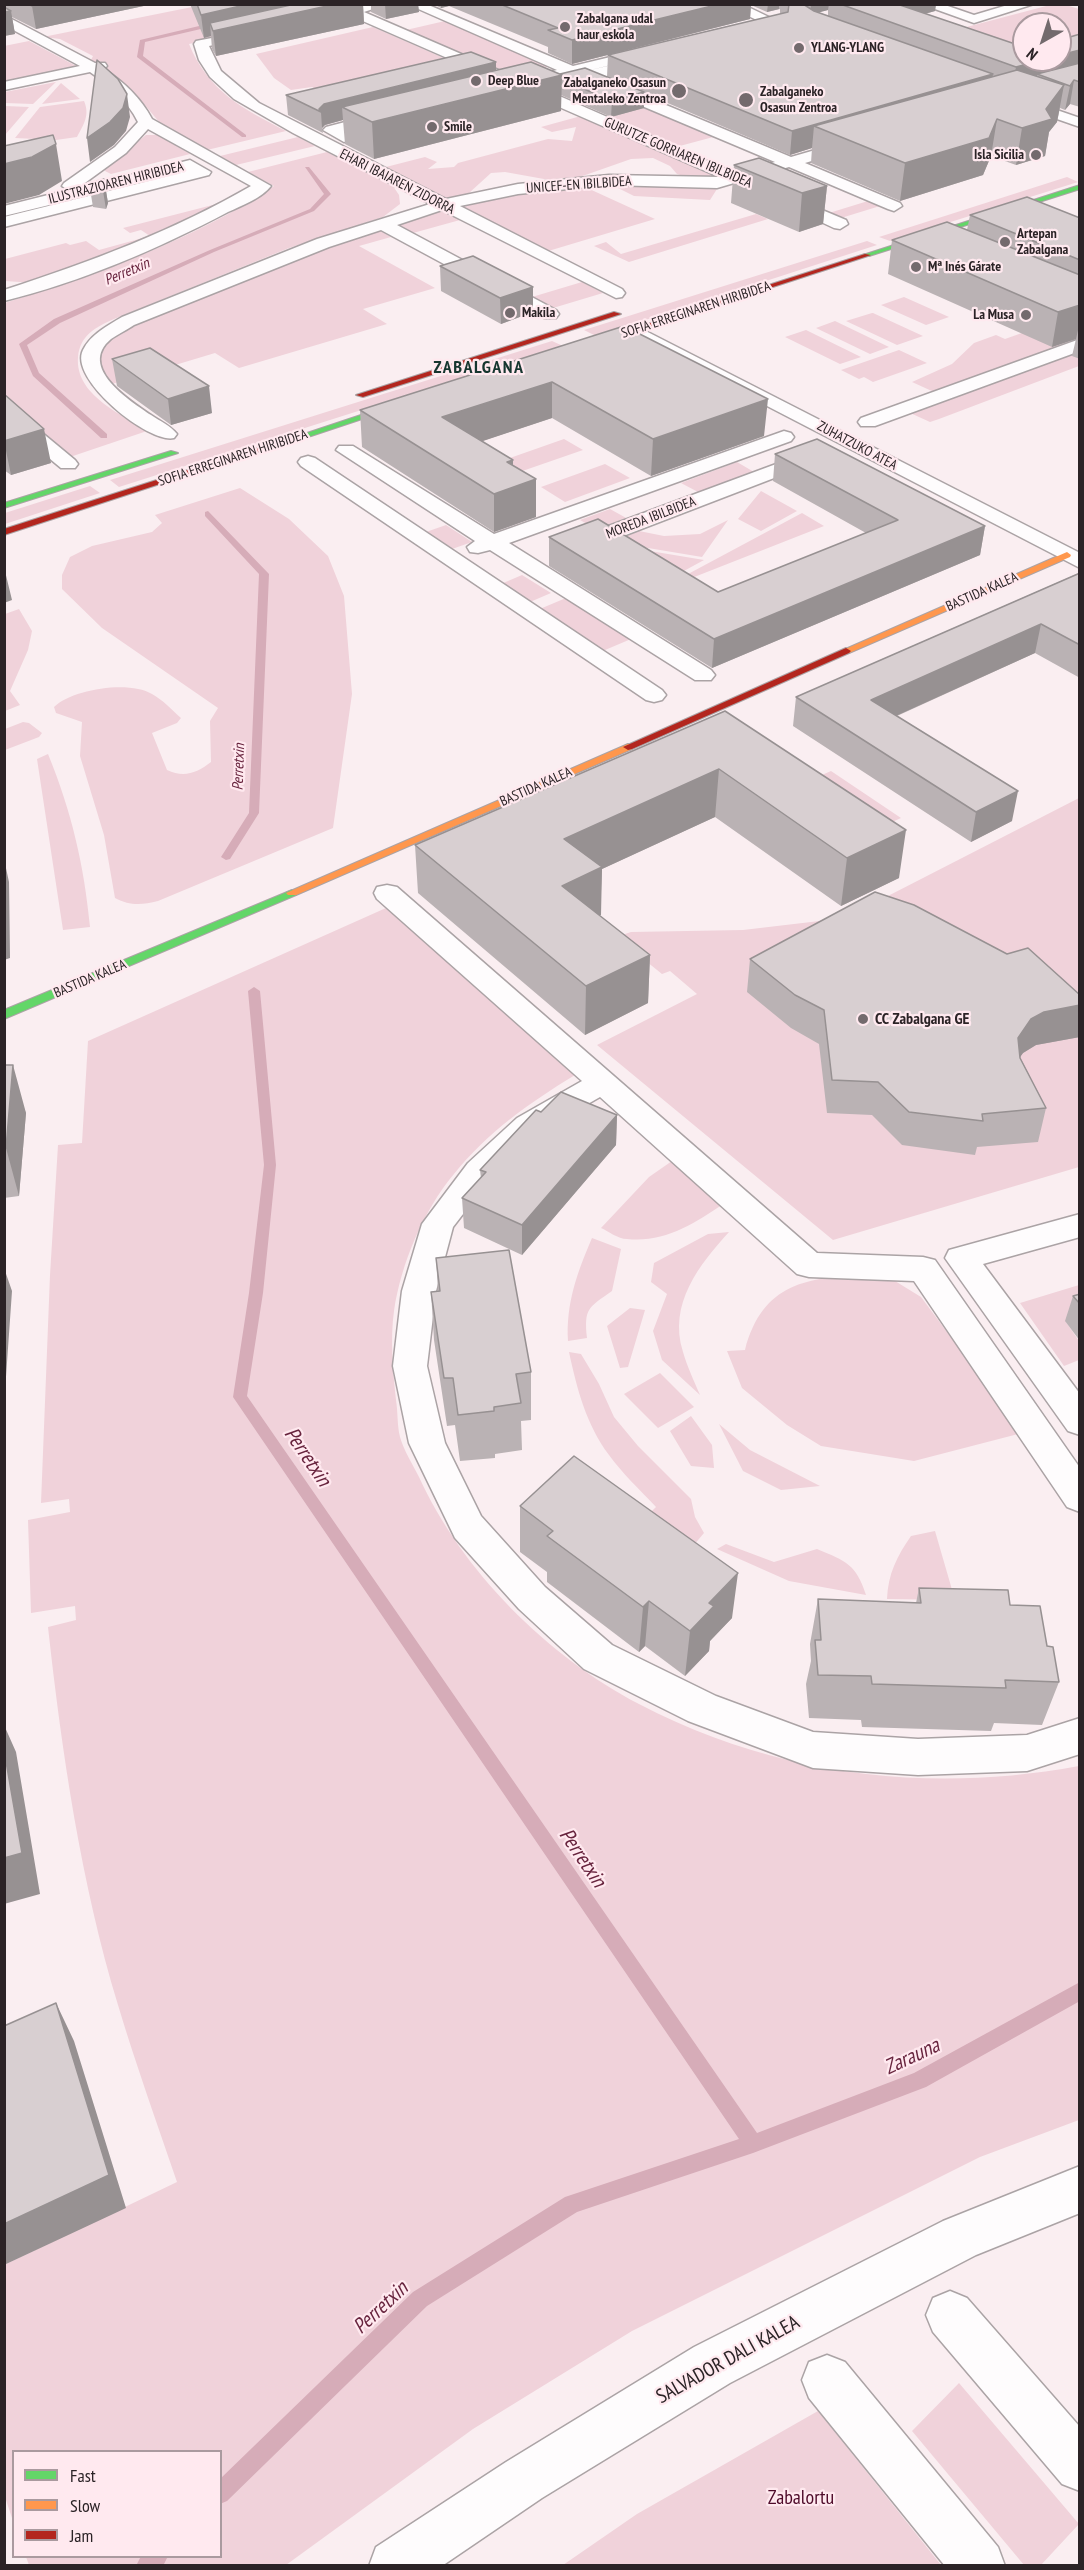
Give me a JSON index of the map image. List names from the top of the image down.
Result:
{
  "streets": {
    "main road": ["SOFIA ERREGINAREN HIRIBIDEA", "BASTIDA KALEA"],
    "street": [
      "GURUTZE GORRIAREN IBILBIDEA",
      "EHARI IBAIAREN ZIDORRA",
      "ILUSTRAZIOAREN HIRIBIDEA",
      "UNICEF-EN IBILBIDEA",
      "ZUHATZUKO ATEA",
      "MOREDA IBILBIDEA",
      "SALVADOR DALI KALEA"
    ]
  },
  "crossings": [
    ["GURUTZE GORRIAREN IBILBIDEA", "UNICEF-EN IBILBIDEA"],
    ["EHARI IBAIAREN ZIDORRA", "UNICEF-EN IBILBIDEA"],
    ["SOFIA ERREGINAREN HIRIBIDEA", "ZUHATZUKO ATEA"],
    ["ZUHATZUKO ATEA", "BASTIDA KALEA"]
  ],
  "districts": ["ZABALGANA"],
  "water": ["Perretxin", "Zarauna"],
  "parks": ["Zabalortu"],
  "places": [
    "Zabalgana udal haur eskola",
    "YLANG-YLANG",
    "Deep Blue",
    "Zabalganeko Osasun Mentaleko Zentroa",
    "Zabalganeko Osasun Zentroa",
    "Smile",
    "Isla Sicilia",
    "Artepan Zabalgana",
    "Mª Inés Gárate",
    "Makila",
    "La Musa",
    "CC Zabalgana GE"
  ],
  "legend": ["Fast", "Slow", "Jam"],
  "north": "bottom left"
}
